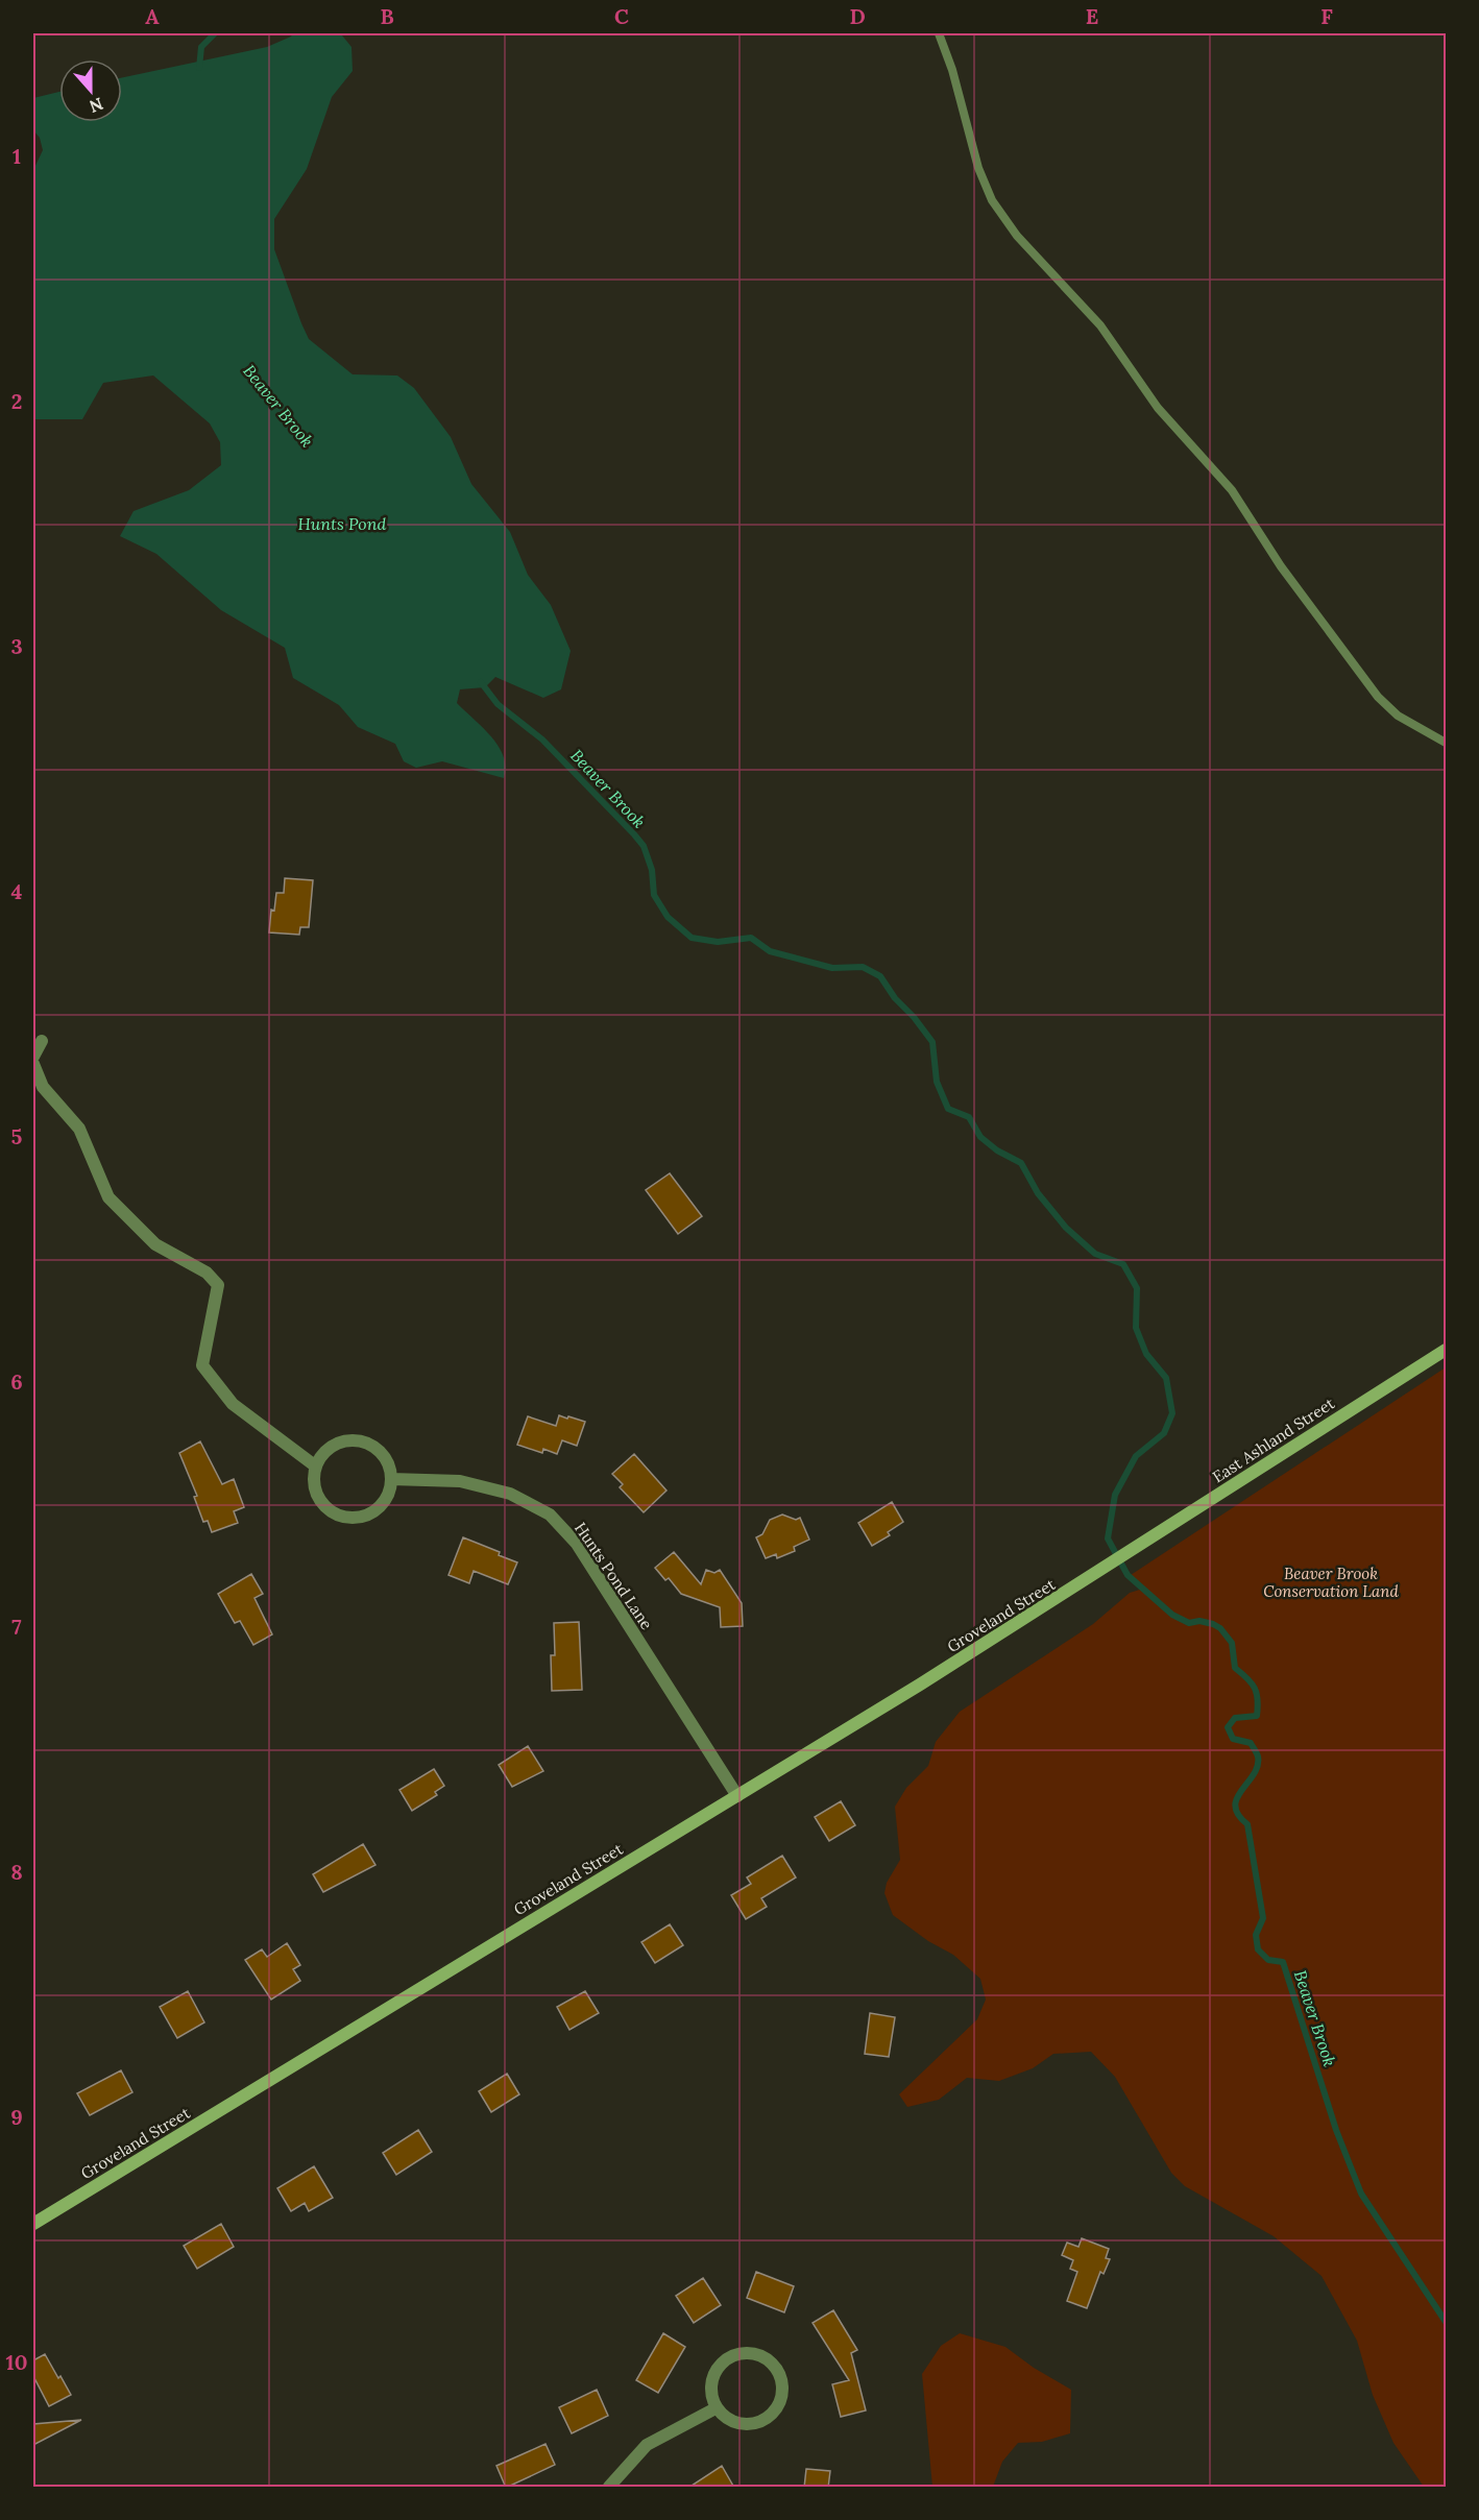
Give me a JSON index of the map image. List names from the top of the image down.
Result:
{
  "streets": {
    "main road": ["East Ashland Street", "Groveland Street"],
    "street": ["Hunts Pond Lane"]
  },
  "crossings": [
    ["East Ashland Street", "Groveland Street"],
    ["Hunts Pond Lane", "Groveland Street"]
  ],
  "water": ["Beaver Brook", "Hunts Pond"],
  "parks": ["Beaver Brook Conservation Land"],
  "north": "bottom",
  "grid": {
    "columns": [
      "A",
      "B",
      "C",
      "D",
      "E",
      "F"
    ],
    "rows": [
      "1",
      "2",
      "3",
      "4",
      "5",
      "6",
      "7",
      "8",
      "9",
      "10"
    ]
  }
}
